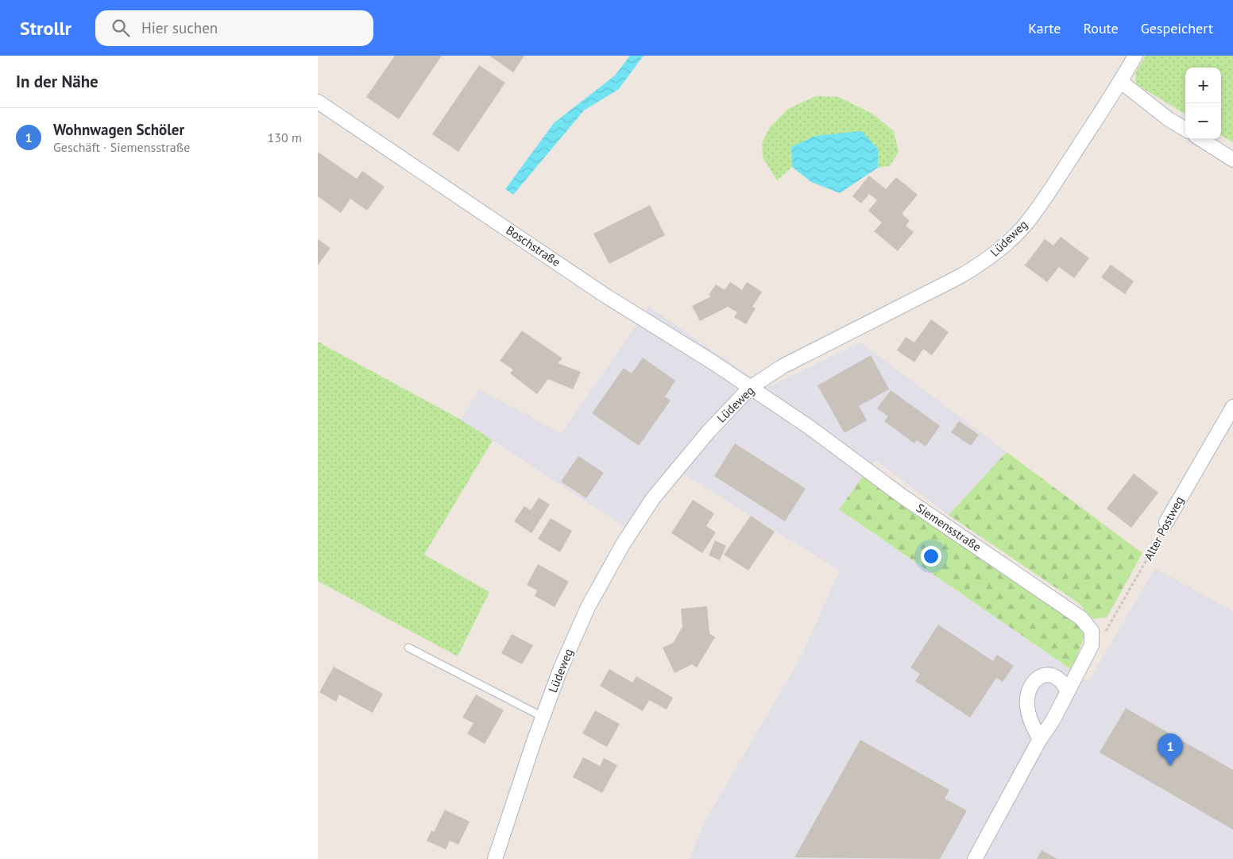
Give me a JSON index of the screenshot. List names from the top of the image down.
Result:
{
  "streets": {
    "street": [
      "Lüdeweg",
      "Boschstraße",
      "Siemensstraße",
      "Alter Postweg"
    ]
  },
  "crossings": [
    ["Lüdeweg", "Boschstraße"],
    ["Lüdeweg", "Siemensstraße"],
    ["Boschstraße", "Siemensstraße"],
    ["Siemensstraße", "Alter Postweg"]
  ],
  "page": {
    "header": "Strollr",
    "search": "Hier suchen",
    "nav": ["Karte", "Route", "Gespeichert"],
    "heading": "In der Nähe",
    "map_buttons": ["+", "−"],
    "list": [
      {
        "mark": "1",
        "name": "Wohnwagen Schöler",
        "note": "Geschäft · Siemensstraße",
        "value": "130 m"
      }
    ],
    "pins": "1"
  }
}
